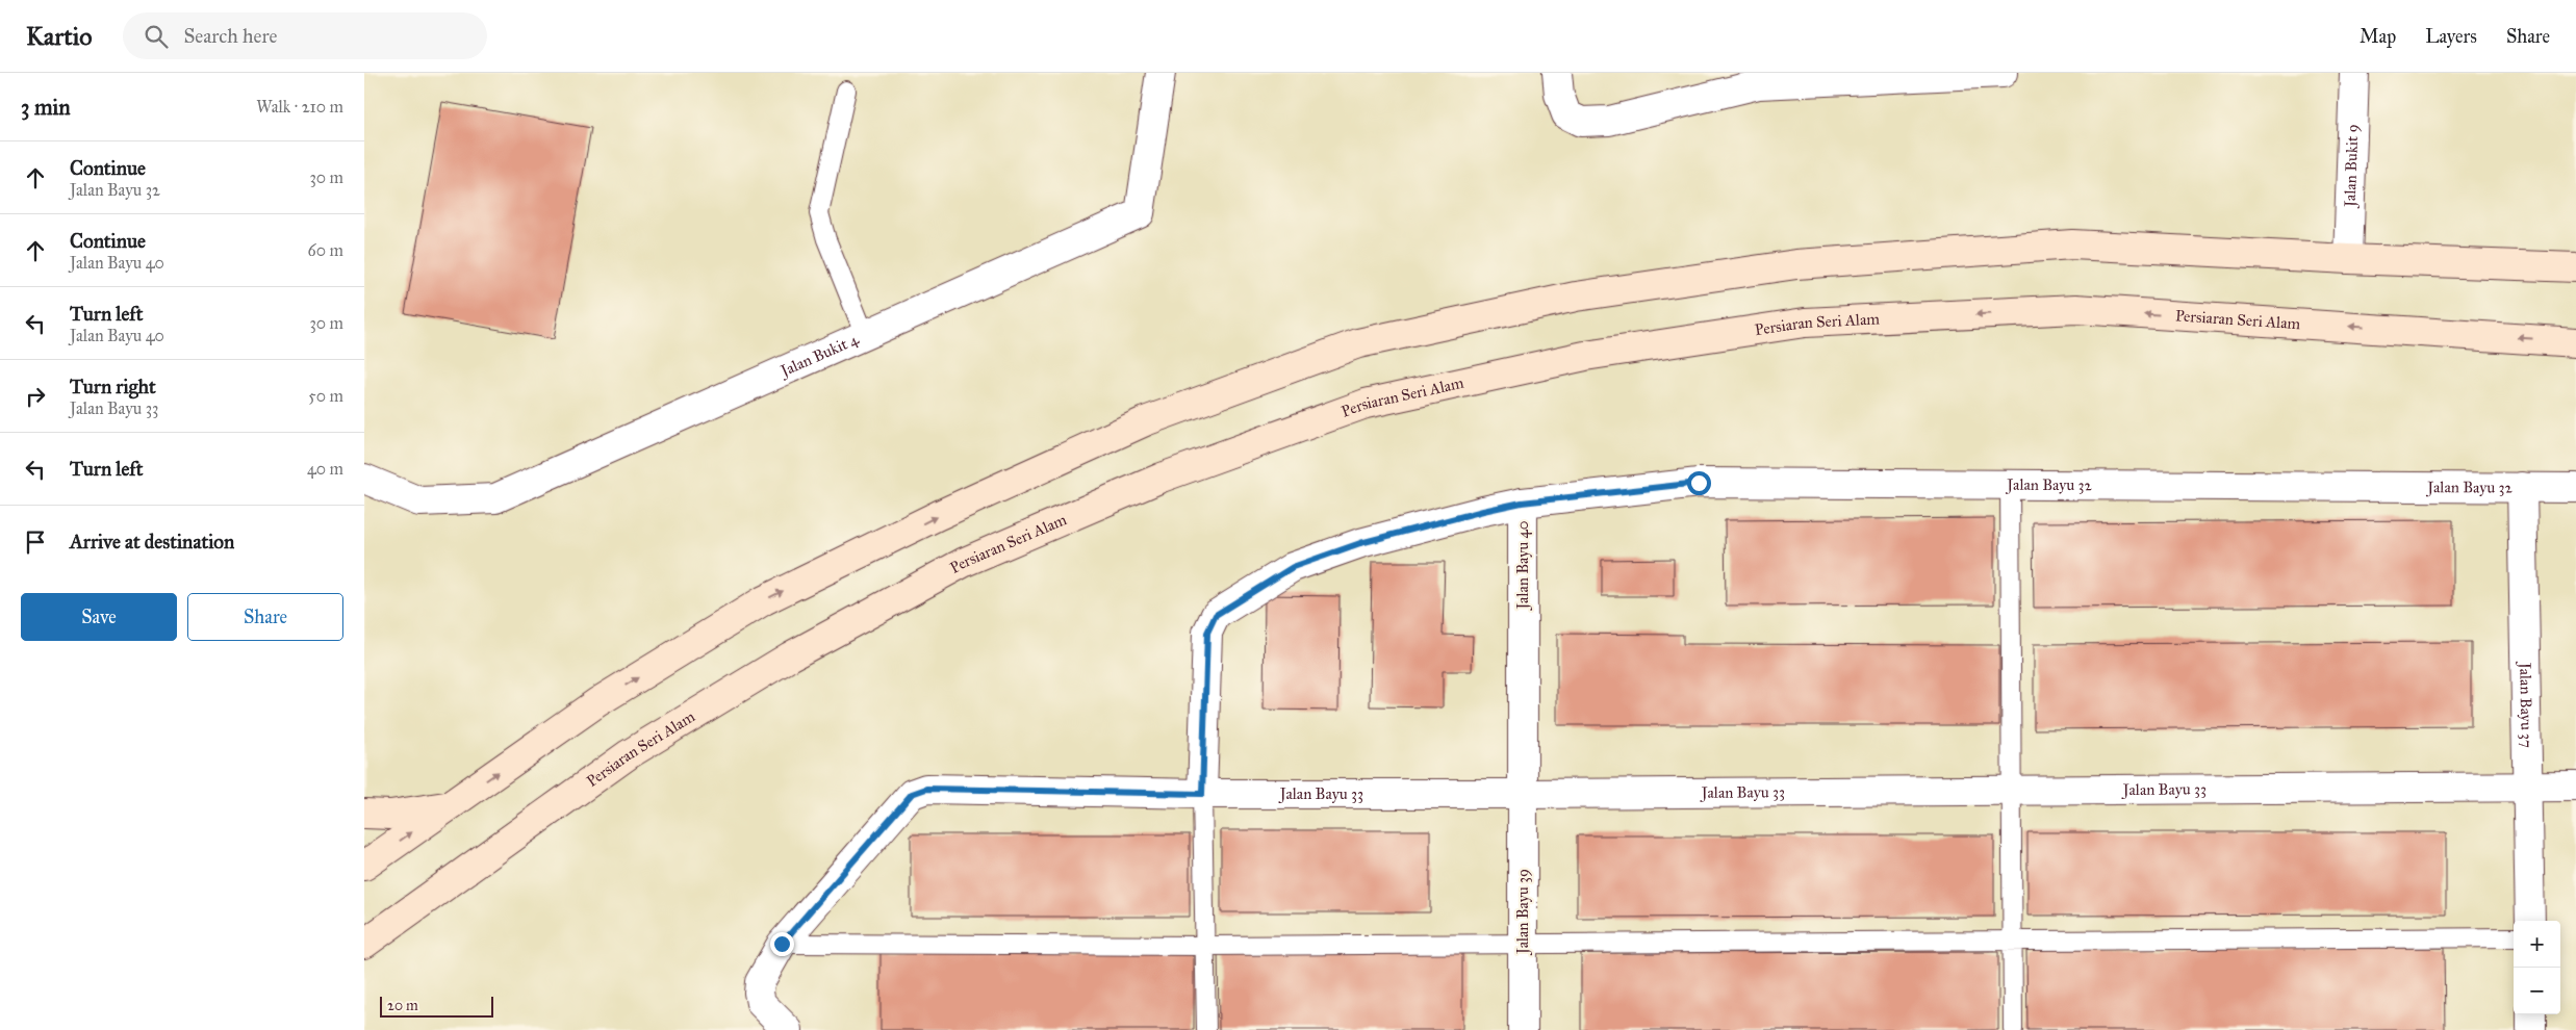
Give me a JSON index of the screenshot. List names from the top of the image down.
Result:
{
  "streets": {
    "main road": ["Persiaran Seri Alam"],
    "street": [
      "Jalan Bukit 9",
      "Jalan Bukit 4",
      "Jalan Bayu 32",
      "Jalan Bayu 40",
      "Jalan Bayu 37",
      "Jalan Bayu 33",
      "Jalan Bayu 39"
    ]
  },
  "crossings": [
    ["Jalan Bayu 32", "Jalan Bayu 40"],
    ["Jalan Bayu 32", "Jalan Bayu 37"],
    ["Jalan Bayu 40", "Jalan Bayu 33"],
    ["Jalan Bayu 40", "Jalan Bayu 39"],
    ["Jalan Bayu 37", "Jalan Bayu 33"],
    ["Jalan Bayu 33", "Jalan Bayu 39"]
  ],
  "scale_bar": "20 m",
  "page": {
    "header": "Kartio",
    "search": "Search here",
    "nav": ["Map", "Layers", "Share"],
    "heading": ["3 min", "Walk · 210 m"],
    "list": [
      ["Continue", "Jalan Bayu 32", "30 m"],
      ["Continue", "Jalan Bayu 40", "60 m"],
      ["Turn left", "Jalan Bayu 40", "30 m"],
      ["Turn right", "Jalan Bayu 33", "50 m"],
      ["Turn left", "40 m"],
      "Arrive at destination"
    ],
    "buttons": ["Save", "Share"],
    "map_buttons": ["+", "−"],
    "scale": "20 m"
  }
}
